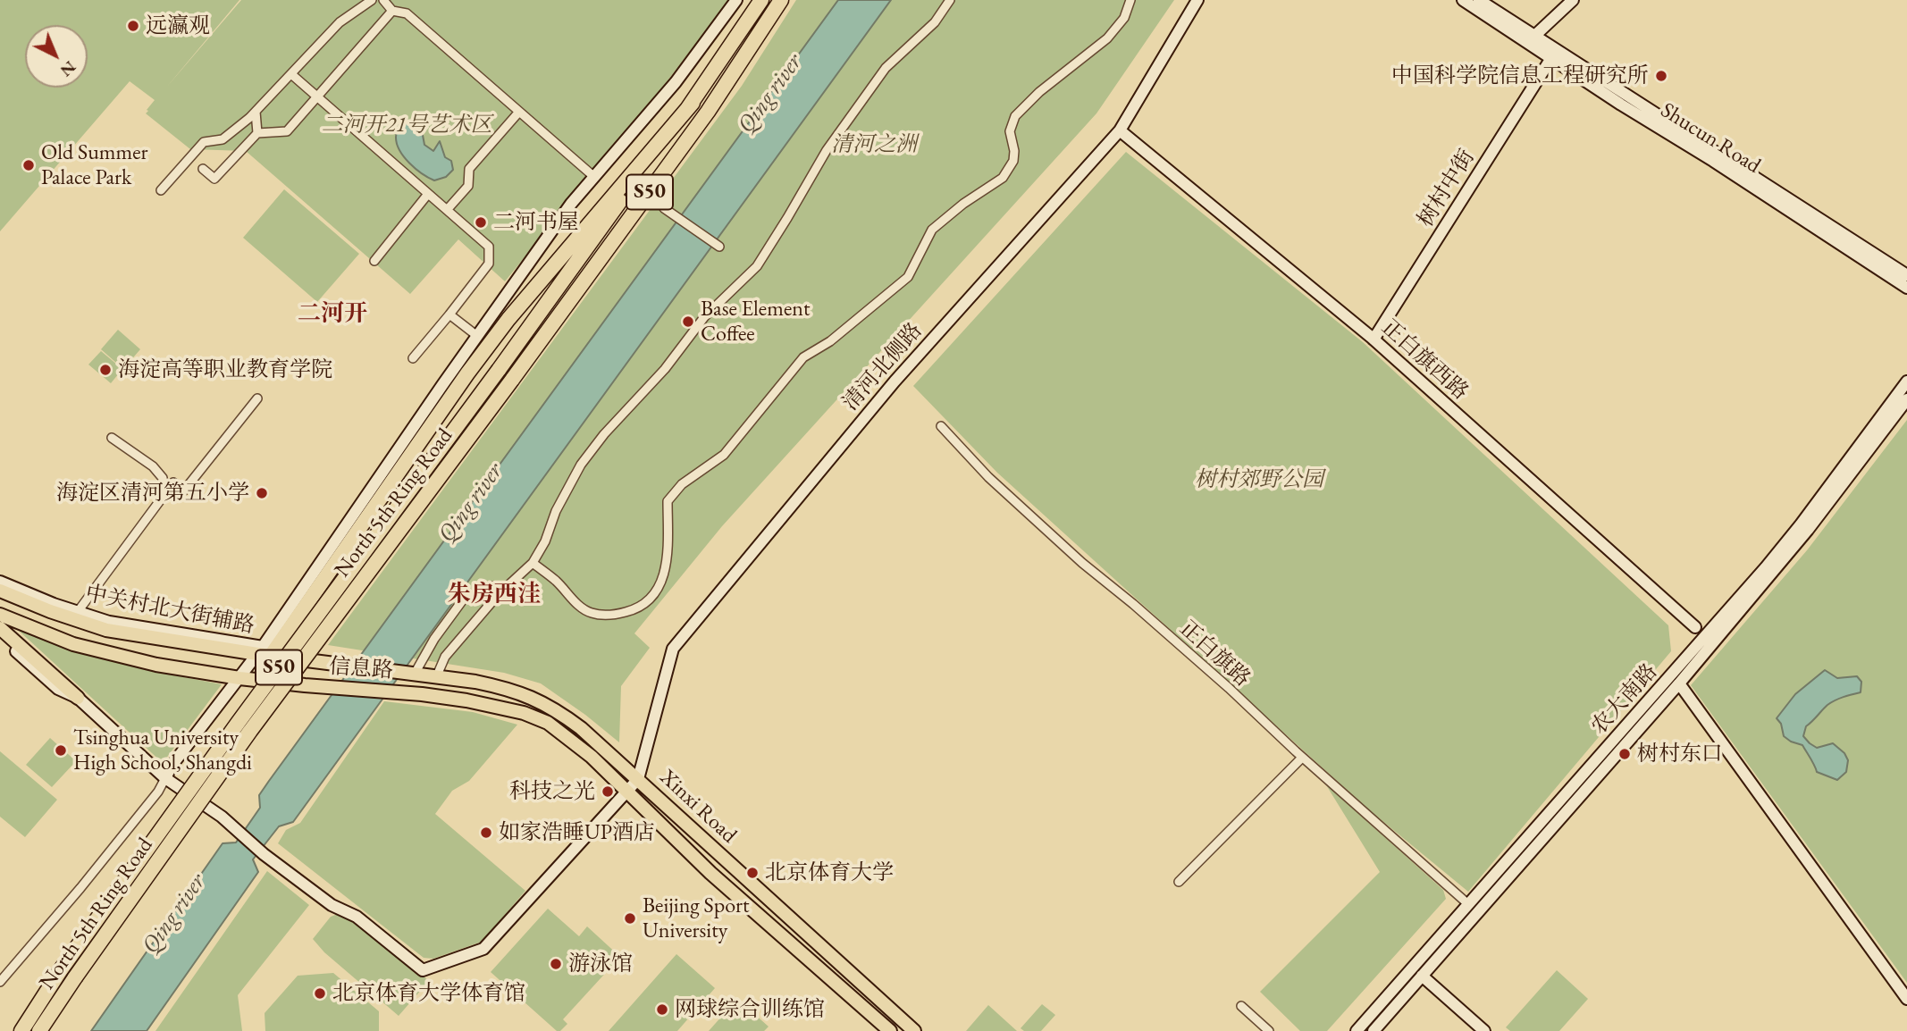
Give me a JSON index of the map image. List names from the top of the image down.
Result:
{
  "streets": {
    "highway": ["S50", "North 5th Ring Road"],
    "main road": ["信息路", "Xinxi Road"],
    "street": [
      "Shucun Road",
      "树村中街",
      "正白旗西路",
      "清河北侧路",
      "中关村北大街辅路",
      "正白旗路",
      "农大南路"
    ]
  },
  "crossings": [
    ["Shucun Road", "树村中街"],
    ["树村中街", "正白旗西路"],
    ["正白旗西路", "清河北侧路"],
    ["清河北侧路", "Xinxi Road"],
    ["中关村北大街辅路", "信息路"],
    ["正白旗路", "农大南路"],
    ["信息路", "Xinxi Road"]
  ],
  "districts": ["二河开", "朱房西洼"],
  "water": ["Qing river"],
  "parks": ["二河开21号艺术区", "清河之洲", "树村郊野公园"],
  "places": [
    "远瀛观",
    "中国科学院信息工程研究所",
    "Old Summer Palace Park",
    "二河书屋",
    "Base Element Coffee",
    "海淀高等职业教育学院",
    "海淀区清河第五小学",
    "Tsinghua University High School, Shangdi",
    "树村东口",
    "科技之光",
    "如家浩睡UP酒店",
    "北京体育大学",
    "Beijing Sport University",
    "游泳馆",
    "北京体育大学体育馆",
    "网球综合训练馆"
  ],
  "north": "bottom right"
}
